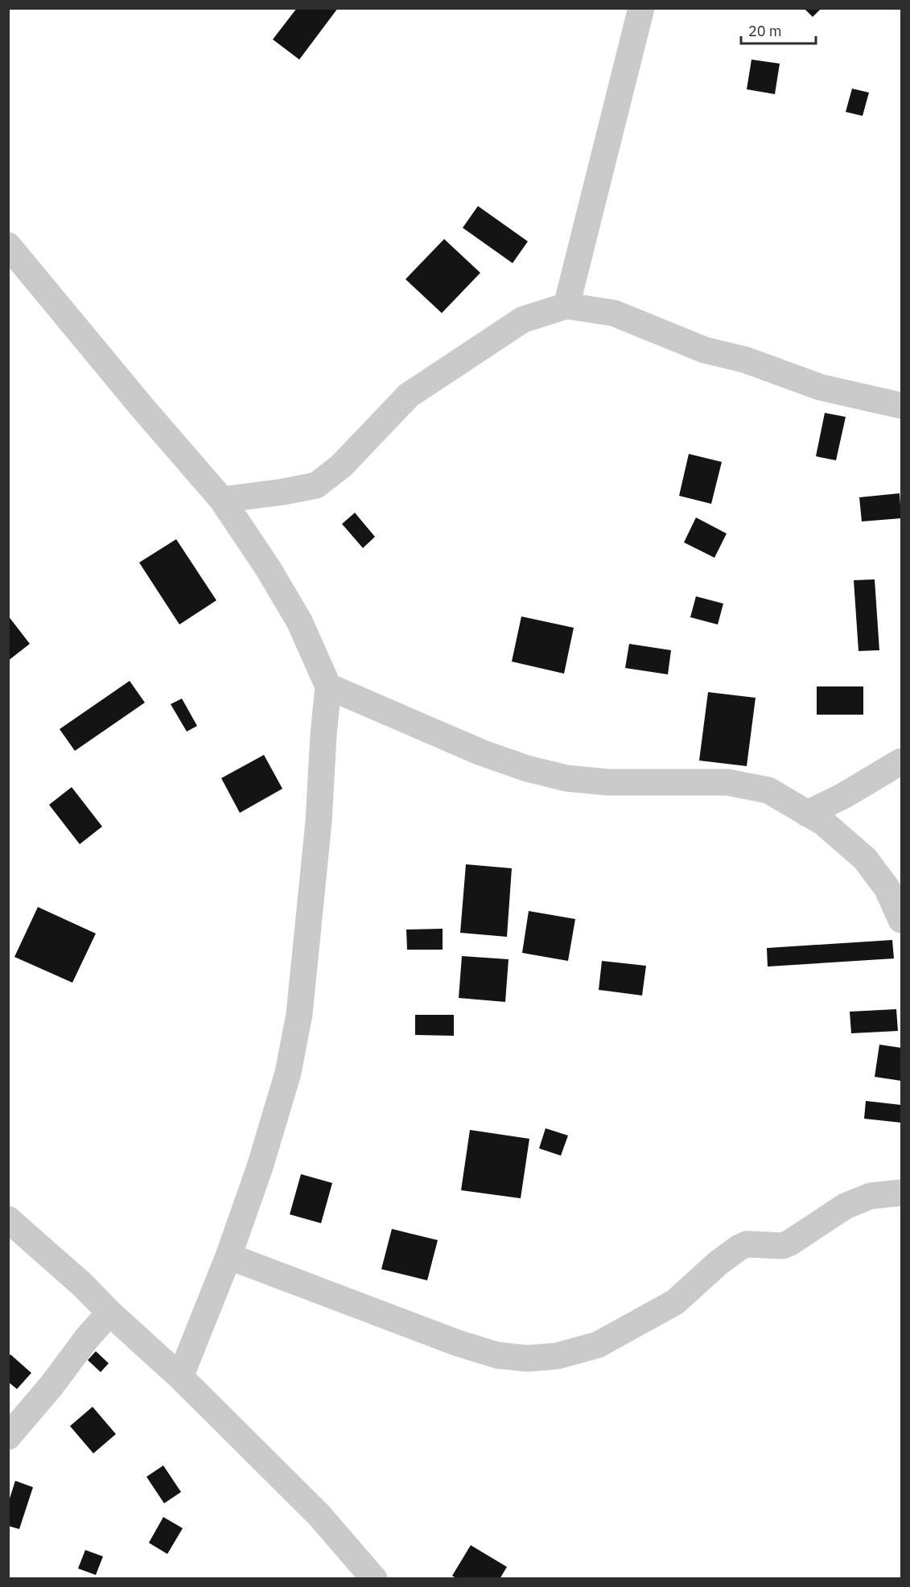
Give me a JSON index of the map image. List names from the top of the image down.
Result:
{
  "scale_bar": "20 m"
}
